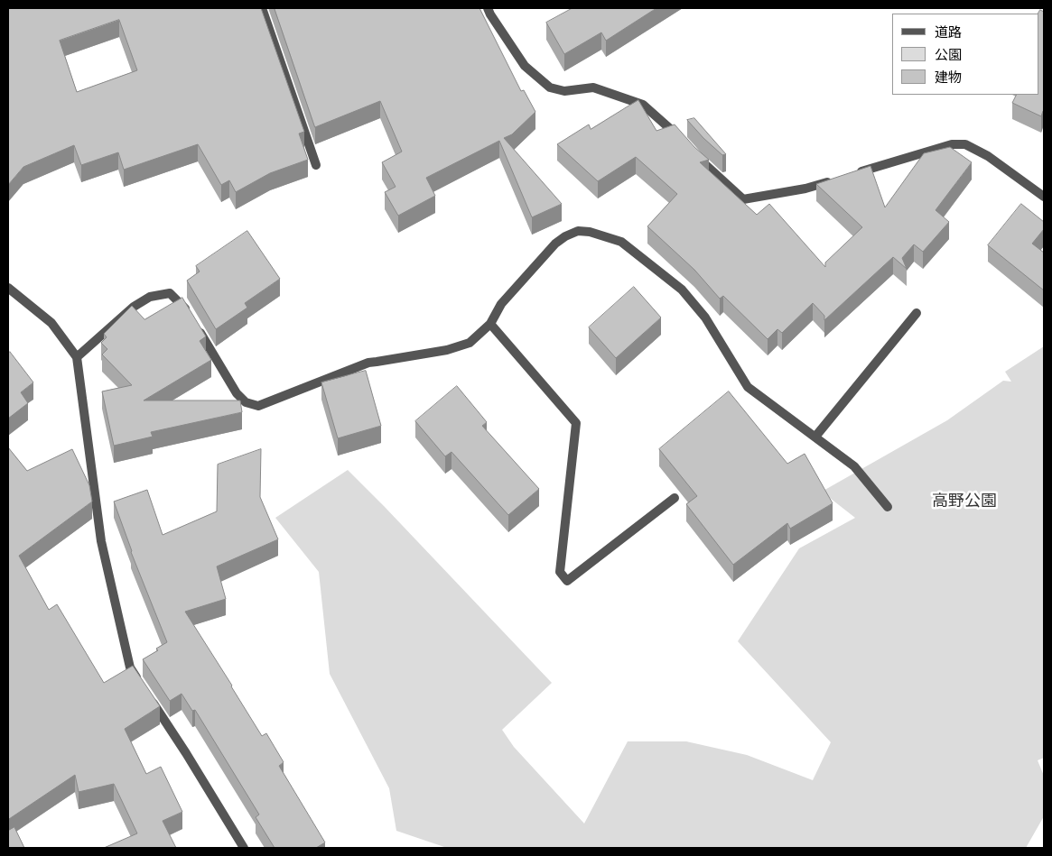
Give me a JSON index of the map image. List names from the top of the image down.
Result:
{
  "parks": ["高野公園"],
  "legend": ["道路", "公園", "建物"]
}
